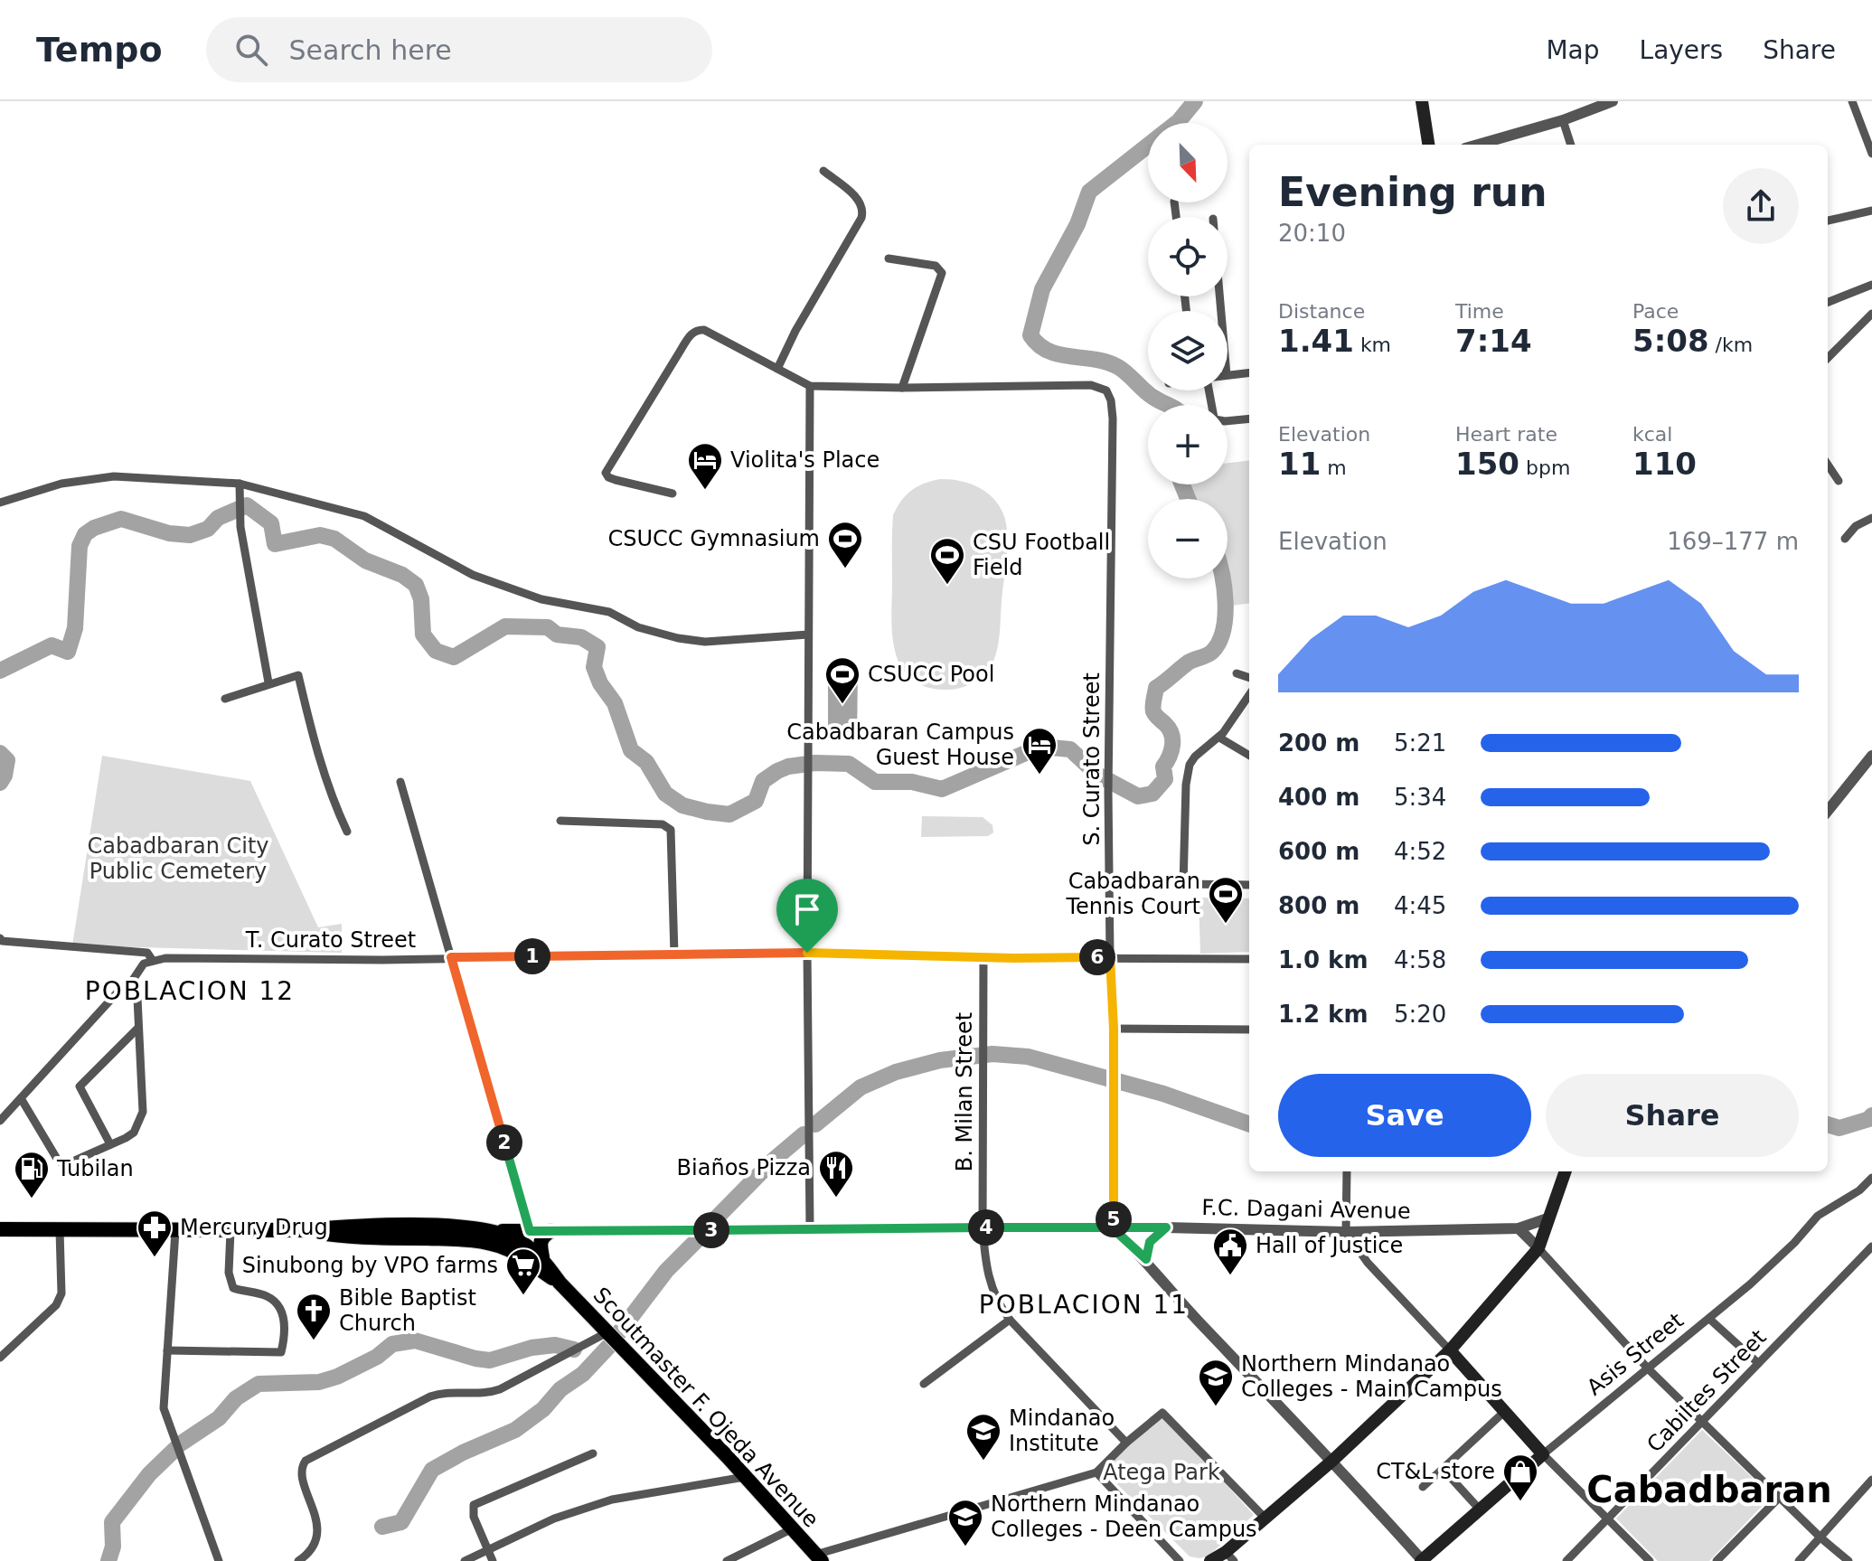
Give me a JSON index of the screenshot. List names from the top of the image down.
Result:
{
  "streets": {
    "highway": ["Scoutmaster F. Ojeda Avenue"],
    "main road": ["Asis Street"],
    "street": [
      "S. Curato Street",
      "T. Curato Street",
      "B. Milan Street",
      "F.C. Dagani Avenue",
      "Cabiltes Street"
    ]
  },
  "crossings": [
    ["S. Curato Street", "T. Curato Street"],
    ["S. Curato Street", "F.C. Dagani Avenue"],
    ["T. Curato Street", "B. Milan Street"],
    ["B. Milan Street", "F.C. Dagani Avenue"]
  ],
  "districts": ["POBLACION 12", "POBLACION 11", "Cabadbaran"],
  "parks": ["Cabadbaran City Public Cemetery", "Atega Park"],
  "places": {
    "hotel": ["Violita's Place", "Cabadbaran Campus Guest House"],
    "sports": [
      "CSUCC Gymnasium",
      "CSU Football Field",
      "CSUCC Pool",
      "Cabadbaran Tennis Court"
    ],
    "restaurant": ["Biaños Pizza"],
    "fuel station": ["Tubilan"],
    "pharmacy": ["Mercury Drug"],
    "public building": ["Hall of Justice"],
    "supermarket": ["Sinubong by VPO farms"],
    "church": ["Bible Baptist Church"],
    "school or university": ["Northern Mindanao Colleges - Main Campus", "Mindanao Institute", "Northern Mindanao Colleges - Deen Campus"],
    "shop": ["CT&L store"]
  },
  "north": "bottom right",
  "page": {
    "header": "Tempo",
    "search": "Search here",
    "nav": ["Map", "Layers", "Share"],
    "map_buttons": ["+", "−"],
    "heading": ["Evening run", "20:10"],
    "stats": [
      ["Distance", "1.41 km"],
      ["Time", "7:14"],
      ["Pace", "5:08 /km"],
      ["Elevation", "11 m"],
      ["Heart rate", "150 bpm"],
      ["kcal", "110"]
    ],
    "chart": ["Elevation", "169–177 m"],
    "list": [
      {
        "name": "200 m",
        "note": "5:21"
      },
      {
        "name": "400 m",
        "note": "5:34"
      },
      {
        "name": "600 m",
        "note": "4:52"
      },
      {
        "name": "800 m",
        "note": "4:45"
      },
      {
        "name": "1.0 km",
        "note": "4:58"
      },
      {
        "name": "1.2 km",
        "note": "5:20"
      }
    ],
    "pins": [
      "1",
      "6",
      "2",
      "5",
      "4",
      "3"
    ],
    "buttons": ["Save", "Share"]
  }
}
